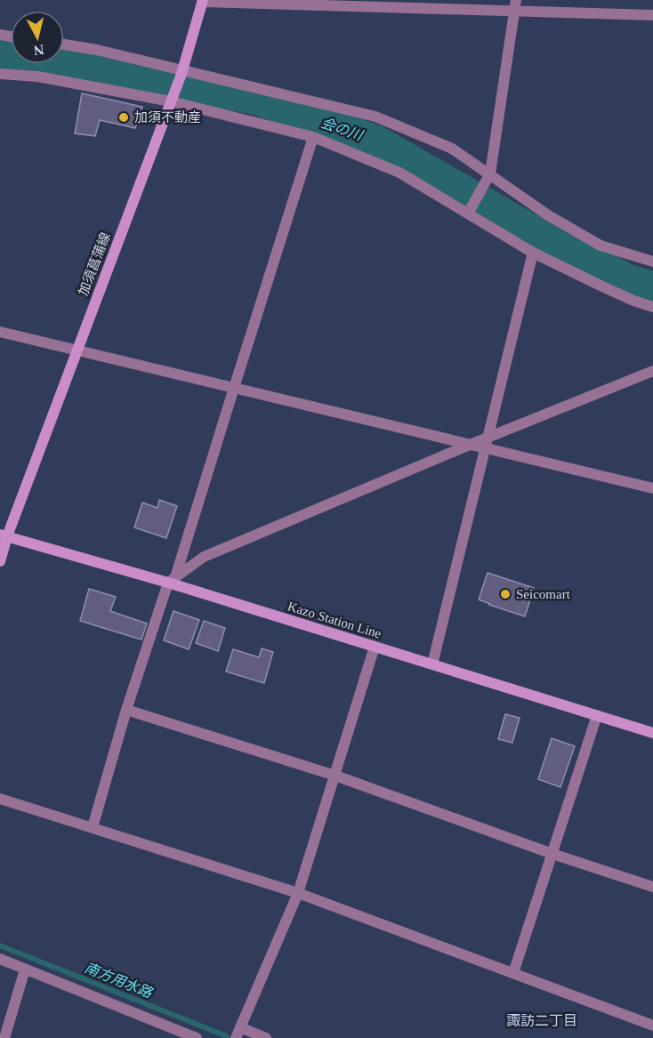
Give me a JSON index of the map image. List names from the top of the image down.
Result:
{
  "streets": {
    "main road": ["加須菖蒲線", "Kazo Station Line"]
  },
  "crossings": [
    ["加須菖蒲線", "Kazo Station Line"]
  ],
  "districts": ["諏訪二丁目"],
  "water": ["会の川", "南方用水路"],
  "places": ["加須不動産", "Seicomart"],
  "north": "bottom"
}
